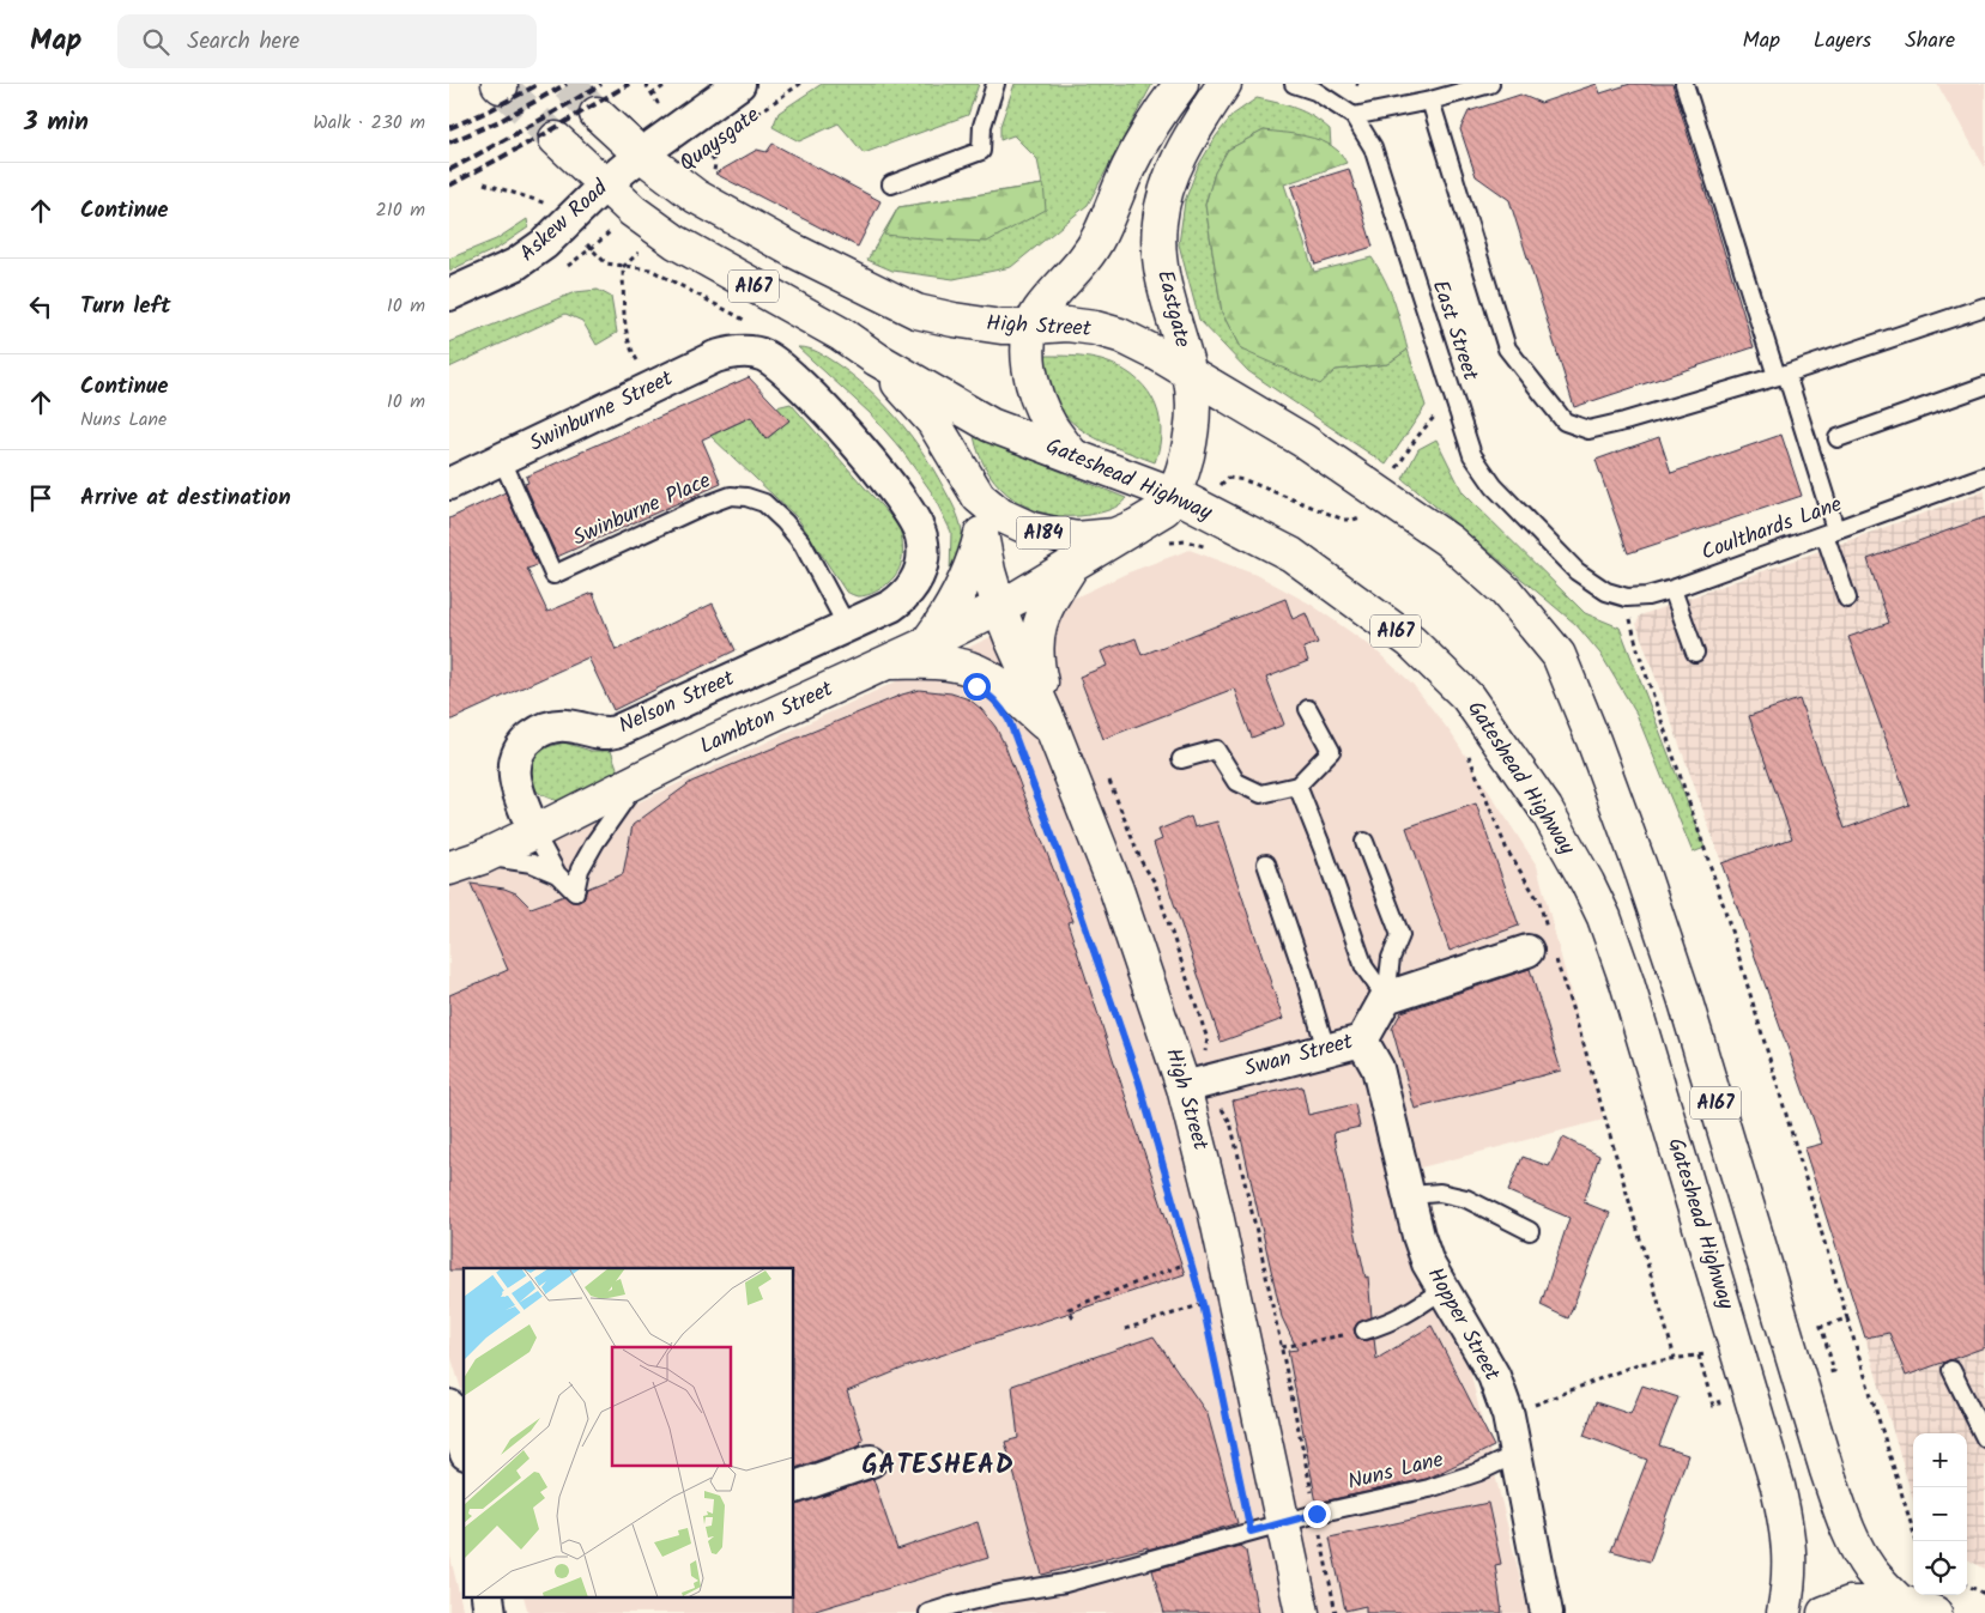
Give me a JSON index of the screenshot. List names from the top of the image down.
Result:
{
  "streets": {
    "main road": [
      "A167",
      "Eastgate",
      "High Street",
      "Gateshead Highway",
      "A184",
      "Lambton Street"
    ],
    "street": [
      "Quaysgate",
      "Askew Road",
      "Swinburne Street",
      "Nelson Street",
      "Swan Street",
      "Hopper Street"
    ],
    "lane": [
      "East Street",
      "Swinburne Place",
      "Coulthards Lane",
      "Nuns Lane"
    ]
  },
  "crossings": [
    ["Quaysgate", "Askew Road"],
    ["Quaysgate", "A167"],
    ["Quaysgate", "High Street"],
    ["Askew Road", "A167"],
    ["Askew Road", "Gateshead Highway"],
    ["A167", "Eastgate"],
    ["A167", "High Street"],
    ["Eastgate", "High Street"],
    ["Eastgate", "Gateshead Highway"],
    ["Eastgate", "A184"],
    ["Eastgate", "Lambton Street"],
    ["High Street", "A184"],
    ["High Street", "Lambton Street"],
    ["High Street", "Swan Street"],
    ["High Street", "Nuns Lane"],
    ["East Street", "Coulthards Lane"],
    ["Swinburne Street", "Swinburne Place"],
    ["Swinburne Street", "Nelson Street"],
    ["Gateshead Highway", "A184"],
    ["Swinburne Place", "Nelson Street"],
    ["A184", "Lambton Street"],
    ["Nelson Street", "Lambton Street"],
    ["Swan Street", "Hopper Street"],
    ["Hopper Street", "Nuns Lane"]
  ],
  "districts": ["GATESHEAD"],
  "page": {
    "header": "Map",
    "search": "Search here",
    "nav": ["Map", "Layers", "Share"],
    "heading": ["3 min", "Walk · 230 m"],
    "list": [
      ["Continue", "210 m"],
      ["Turn left", "10 m"],
      ["Continue", "Nuns Lane", "10 m"],
      "Arrive at destination"
    ],
    "map_buttons": ["+", "−"]
  }
}
